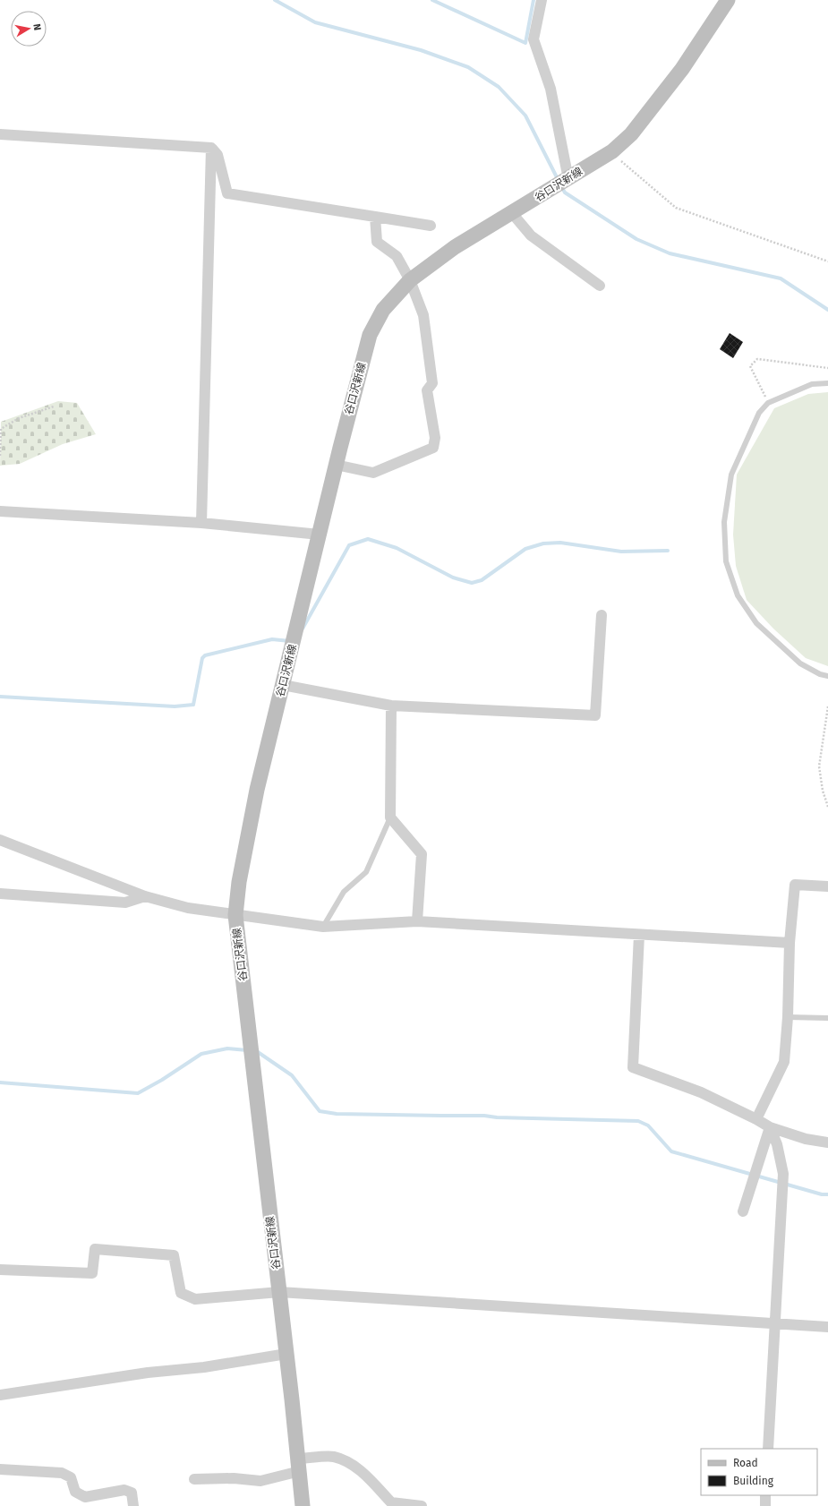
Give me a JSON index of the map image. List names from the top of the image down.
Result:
{
  "streets": {
    "main road": ["谷口沢新線"]
  },
  "legend": ["Road", "Building"],
  "north": "right"
}
